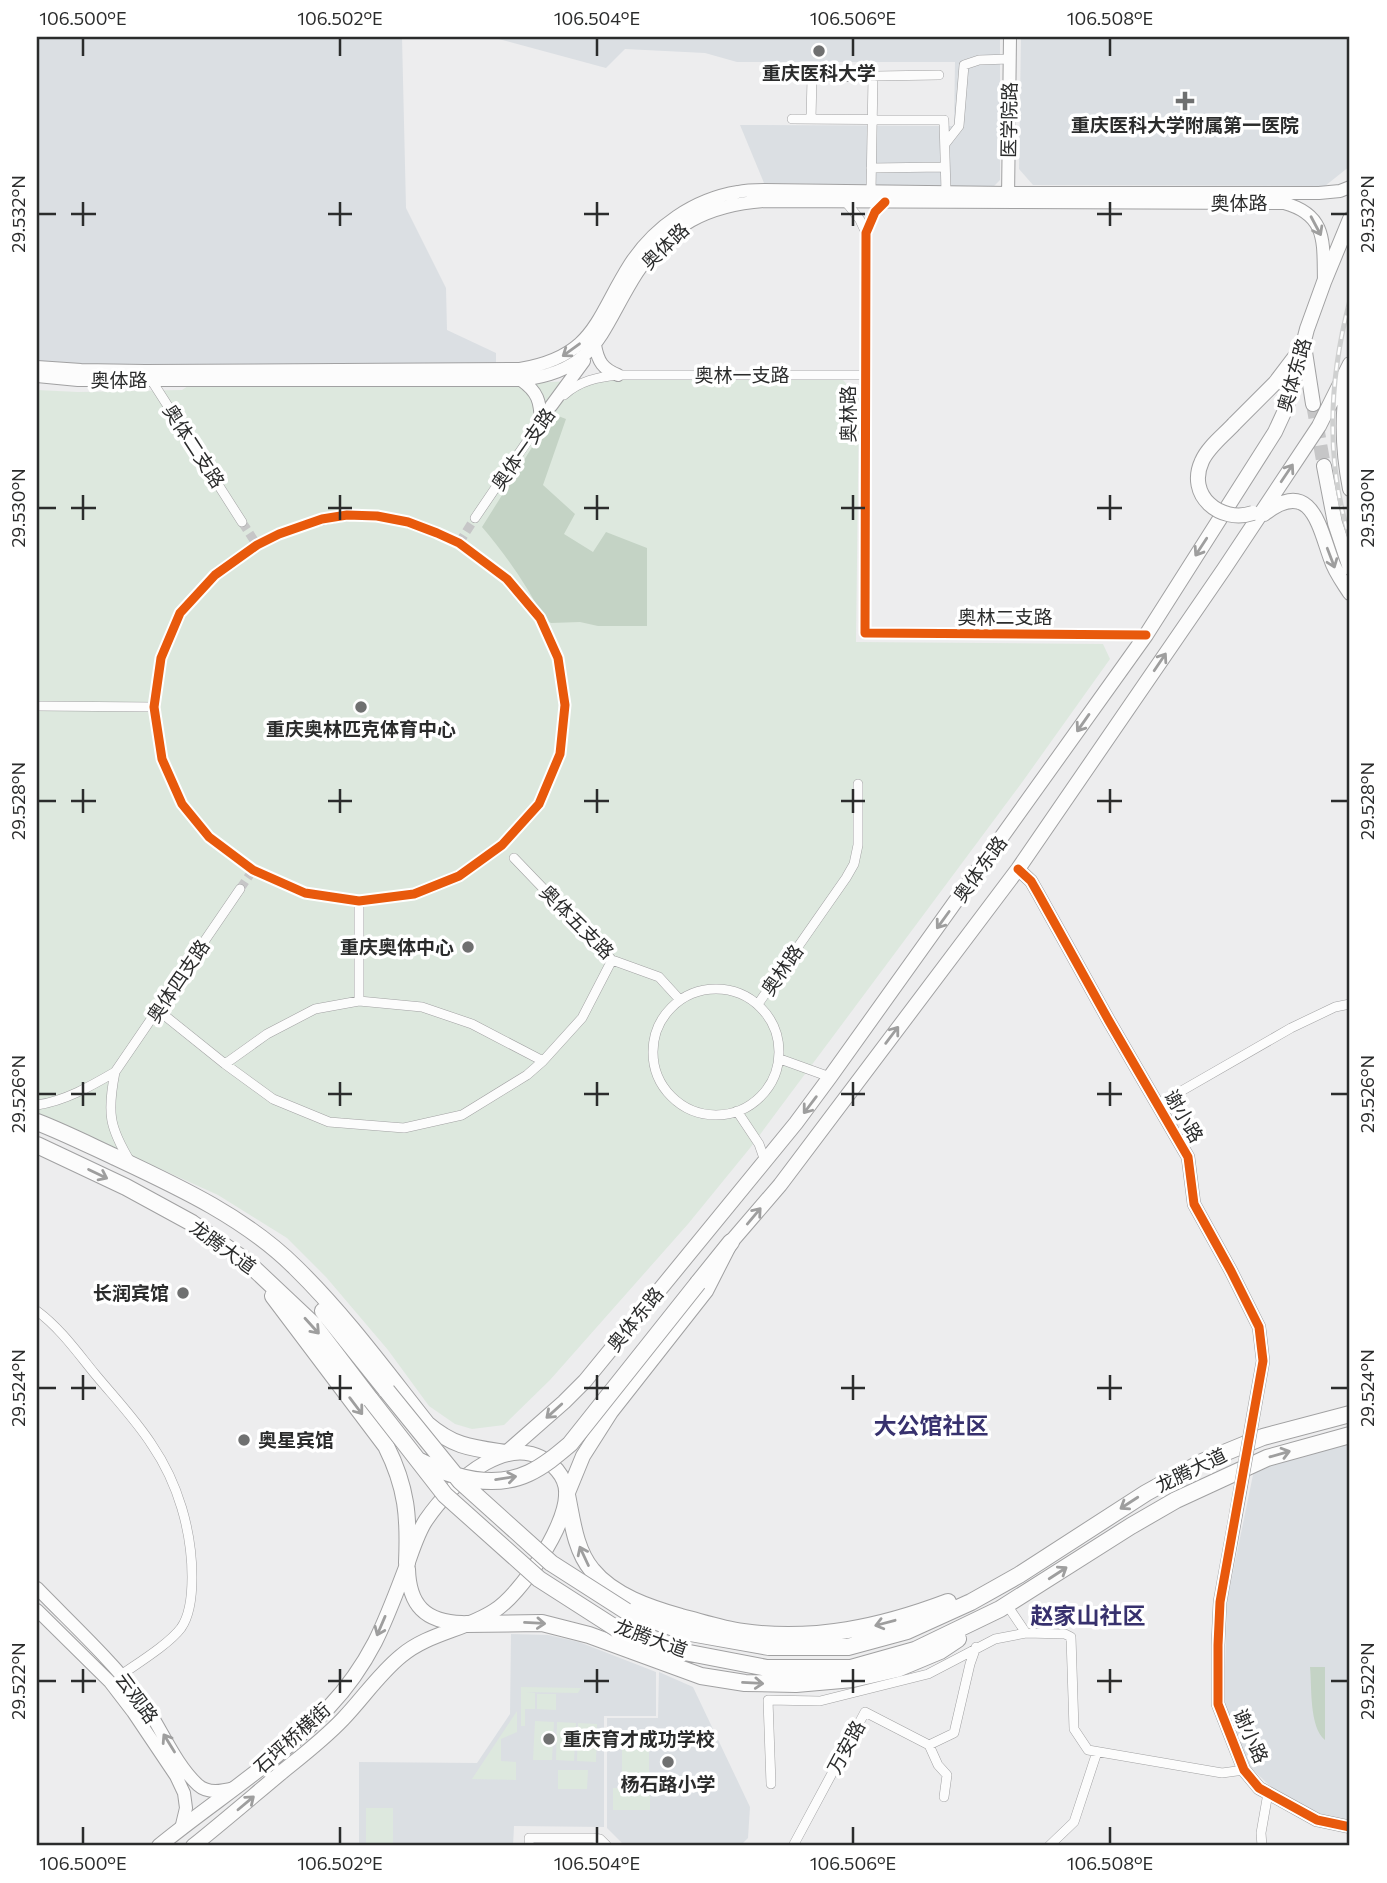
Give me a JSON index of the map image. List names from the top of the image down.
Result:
{
  "streets": {
    "highway": ["龙腾大道"],
    "main road": [
      "医学院路",
      "奥体路",
      "奥体东路",
      "谢小路",
      "云观路",
      "石坪桥横街"
    ],
    "street": [
      "奥林一支路",
      "奥林路",
      "奥体二支路",
      "奥体一支路",
      "奥林二支路",
      "奥体五支路",
      "奥体四支路",
      "万安路"
    ]
  },
  "crossings": [
    ["医学院路", "奥体路"],
    ["奥体路", "奥体东路"],
    ["奥体路", "奥体二支路"],
    ["奥林一支路", "奥林路"],
    ["奥林一支路", "奥体一支路"],
    ["奥体东路", "奥林二支路"],
    ["奥体东路", "谢小路"],
    ["奥体东路", "石坪桥横街"],
    ["奥林路", "奥林二支路"],
    ["奥林路", "奥体五支路"]
  ],
  "districts": ["大公馆社区", "赵家山社区"],
  "places": {
    "other": [
      "重庆医科大学",
      "重庆奥林匹克体育中心",
      "重庆奥体中心",
      "长润宾馆",
      "奥星宾馆",
      "重庆育才成功学校",
      "杨石路小学"
    ],
    "health": ["重庆医科大学附属第一医院"]
  },
  "coordinates": [
    "106.500°E",
    "106.502°E",
    "106.504°E",
    "106.506°E",
    "106.508°E",
    "29.532°N",
    "29.530°N",
    "29.528°N",
    "29.526°N",
    "29.524°N",
    "29.522°N"
  ]
}
